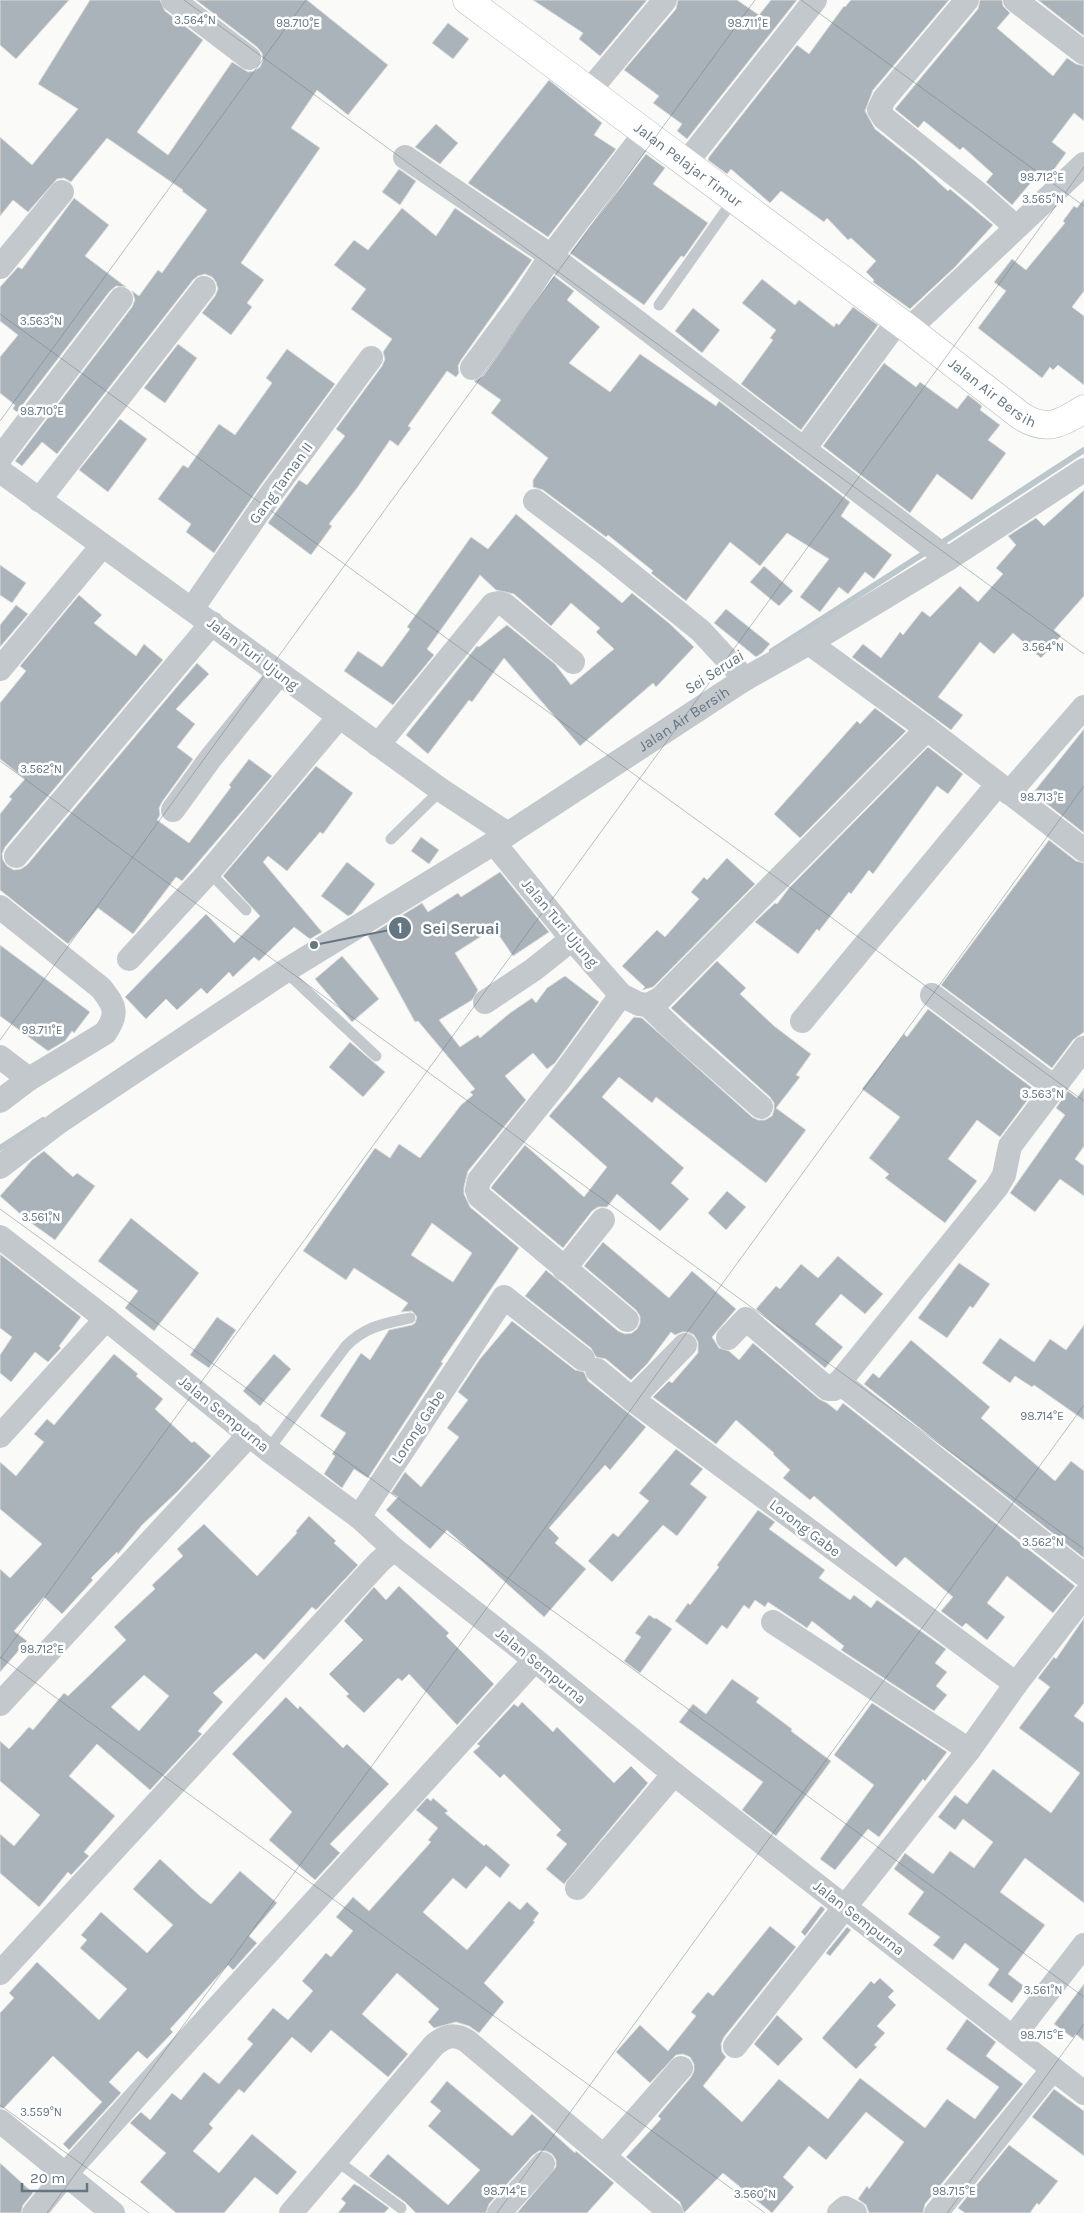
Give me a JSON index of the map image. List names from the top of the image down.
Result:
{
  "streets": {
    "street": [
      "Jalan Pelajar Timur",
      "Jalan Air Bersih",
      "Gang Taman II",
      "Jalan Turi Ujung",
      "Jalan Sempurna",
      "Lorong Gabe"
    ]
  },
  "crossings": [
    ["Jalan Pelajar Timur", "Jalan Air Bersih"],
    ["Jalan Air Bersih", "Jalan Turi Ujung"],
    ["Gang Taman II", "Jalan Turi Ujung"],
    ["Jalan Sempurna", "Lorong Gabe"]
  ],
  "water": ["Sei Seruai"],
  "places": ["Sei Seruai"],
  "scale_bar": "20 m",
  "coordinates": [
    "3.564°N",
    "98.710°E",
    "98.711°E",
    "98.712°E",
    "3.565°N",
    "3.563°N",
    "3.562°N",
    "98.713°E",
    "3.561°N",
    "98.714°E",
    "98.715°E",
    "3.559°N",
    "3.560°N"
  ]
}
